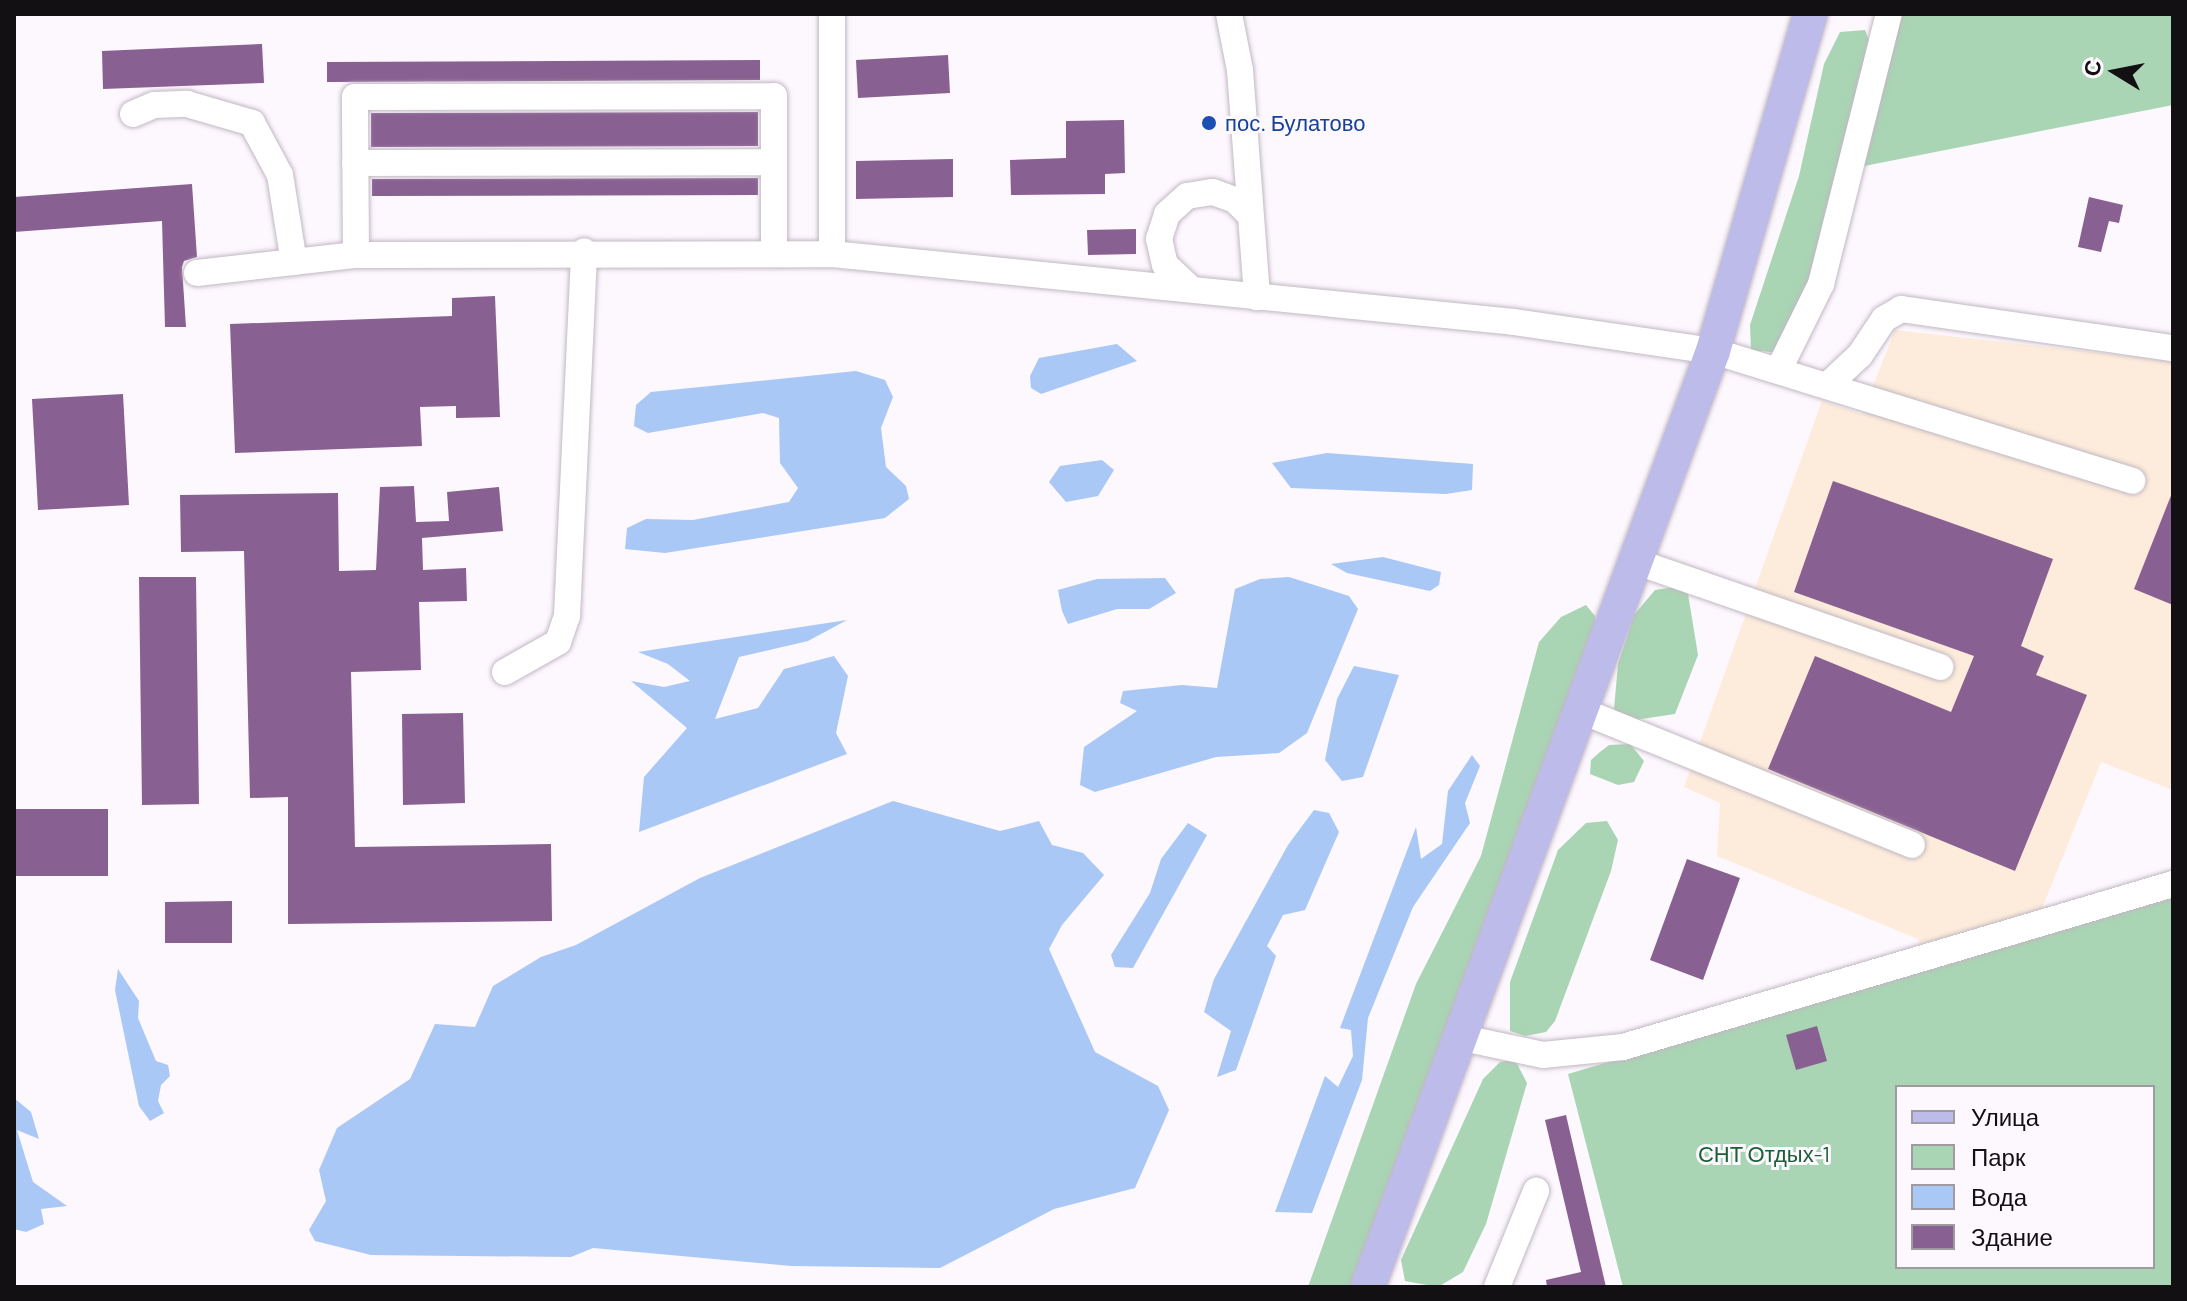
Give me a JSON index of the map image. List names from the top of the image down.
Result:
{
  "parks": ["СНТ Отдых-1"],
  "places": ["пос. Булатово"],
  "legend": [
    "Улица",
    "Парк",
    "Вода",
    "Здание"
  ],
  "north": "left"
}
